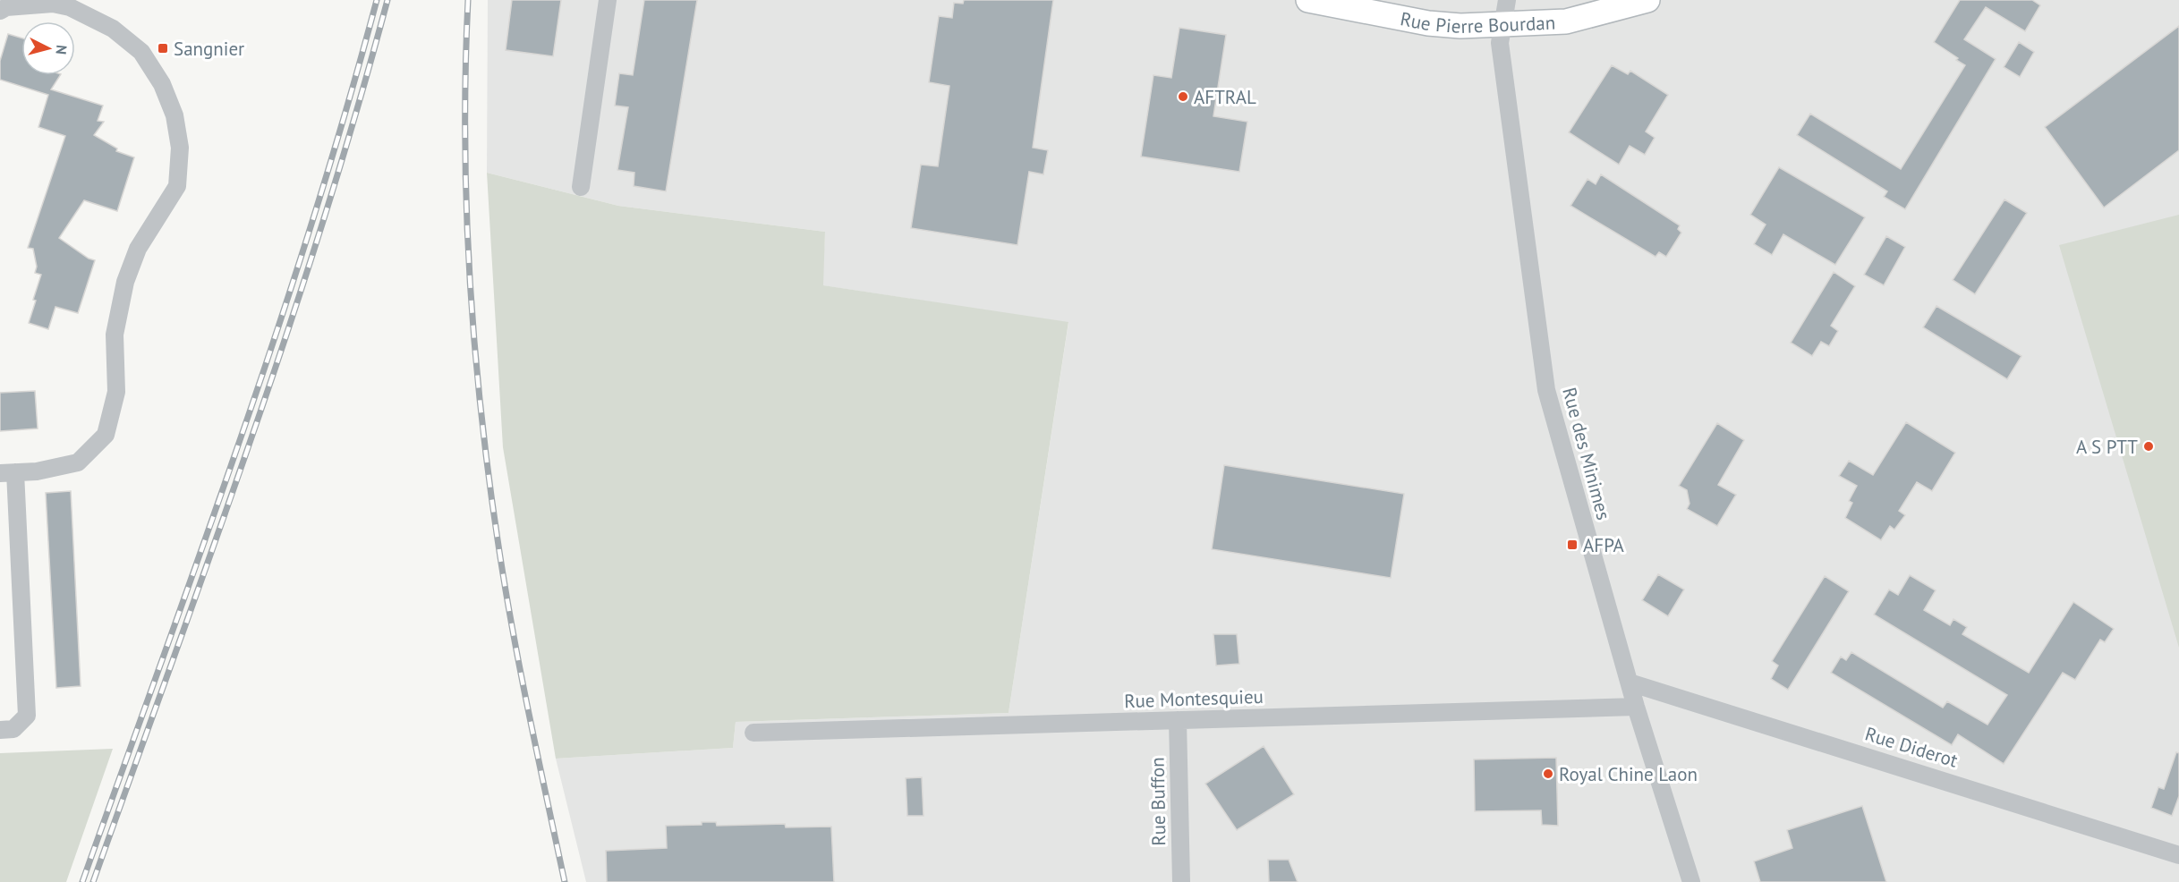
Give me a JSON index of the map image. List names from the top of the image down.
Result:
{
  "streets": {
    "street": [
      "Rue Pierre Bourdan",
      "Rue des Minimes",
      "Rue Montesquieu",
      "Rue Diderot",
      "Rue Buffon"
    ]
  },
  "crossings": [
    ["Rue Pierre Bourdan", "Rue des Minimes"],
    ["Rue des Minimes", "Rue Montesquieu"],
    ["Rue des Minimes", "Rue Diderot"],
    ["Rue Montesquieu", "Rue Buffon"]
  ],
  "places": {
    "transit": ["Sangnier", "AFPA"],
    "other": ["AFTRAL", "A S PTT", "Royal Chine Laon"]
  },
  "north": "right"
}
